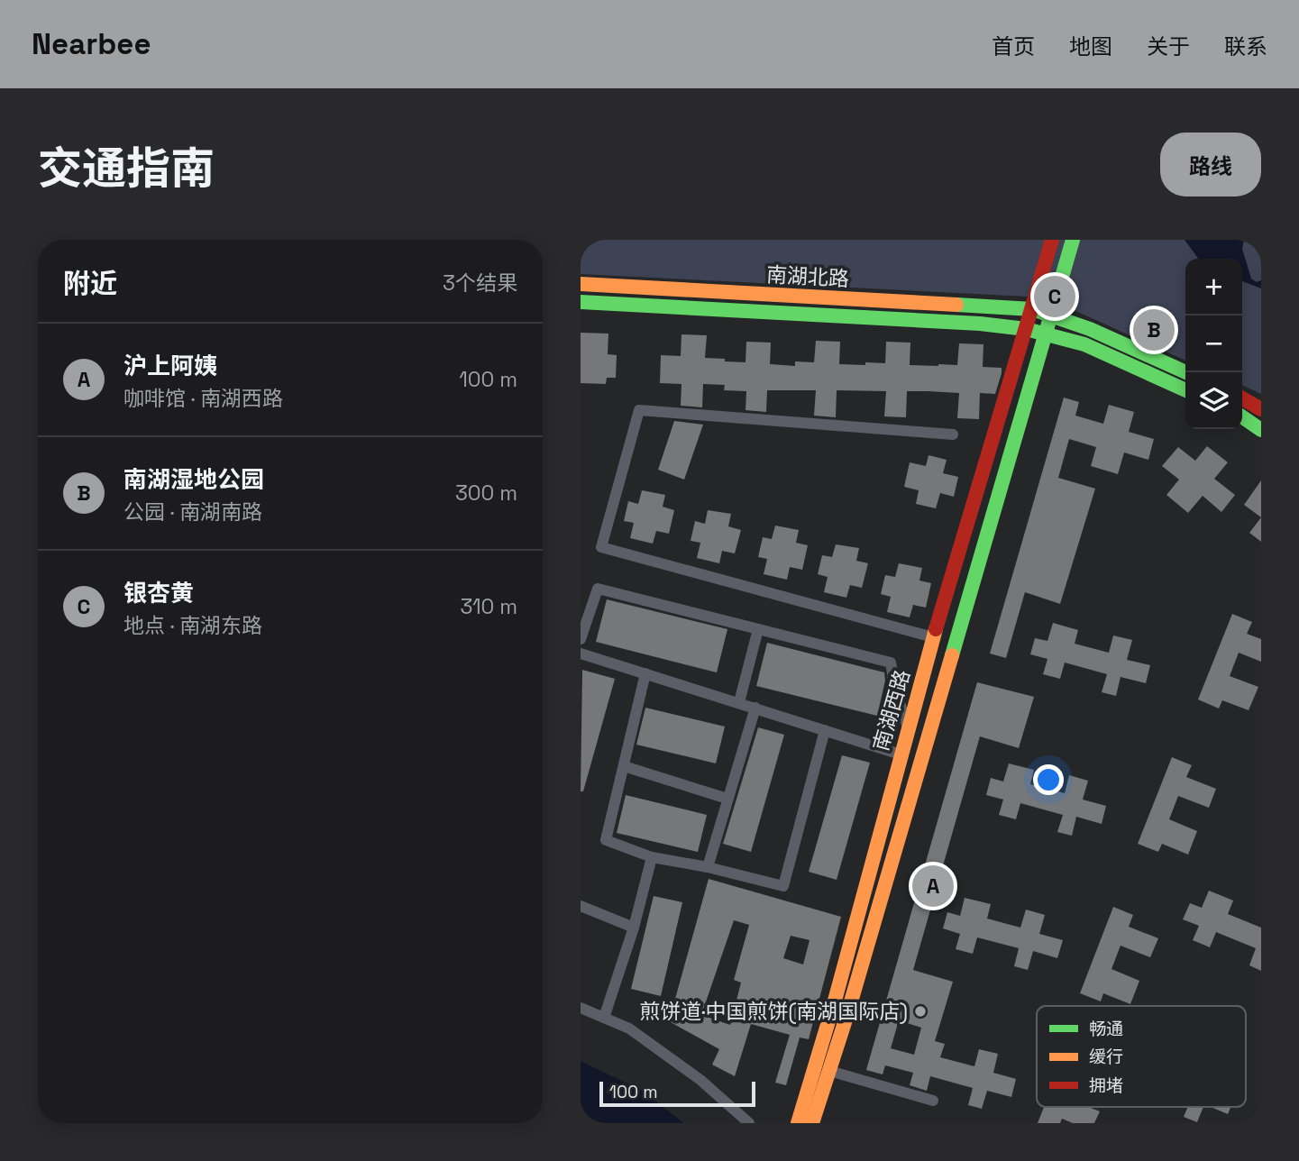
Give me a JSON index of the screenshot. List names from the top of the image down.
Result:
{
  "streets": {
    "main road": ["南湖北路", "南湖西路"]
  },
  "crossings": [
    ["南湖北路", "南湖西路"]
  ],
  "places": ["煎饼道·中国煎饼(南湖国际店)"],
  "legend": ["畅通", "缓行", "拥堵"],
  "scale_bar": "100 m",
  "page": {
    "header": "Nearbee",
    "nav": [
      "首页",
      "地图",
      "关于",
      "联系"
    ],
    "title": "交通指南",
    "buttons": "路线",
    "heading": ["附近", "3个结果"],
    "map_buttons": ["+", "−"],
    "pins": ["C", "B", "A"],
    "list": [
      {
        "mark": "A",
        "name": "沪上阿姨",
        "note": "咖啡馆 · 南湖西路",
        "value": "100 m"
      },
      {
        "mark": "B",
        "name": "南湖湿地公园",
        "note": "公园 · 南湖南路",
        "value": "300 m"
      },
      {
        "mark": "C",
        "name": "银杏黄",
        "note": "地点 · 南湖东路",
        "value": "310 m"
      }
    ],
    "scale": "100 m"
  }
}
